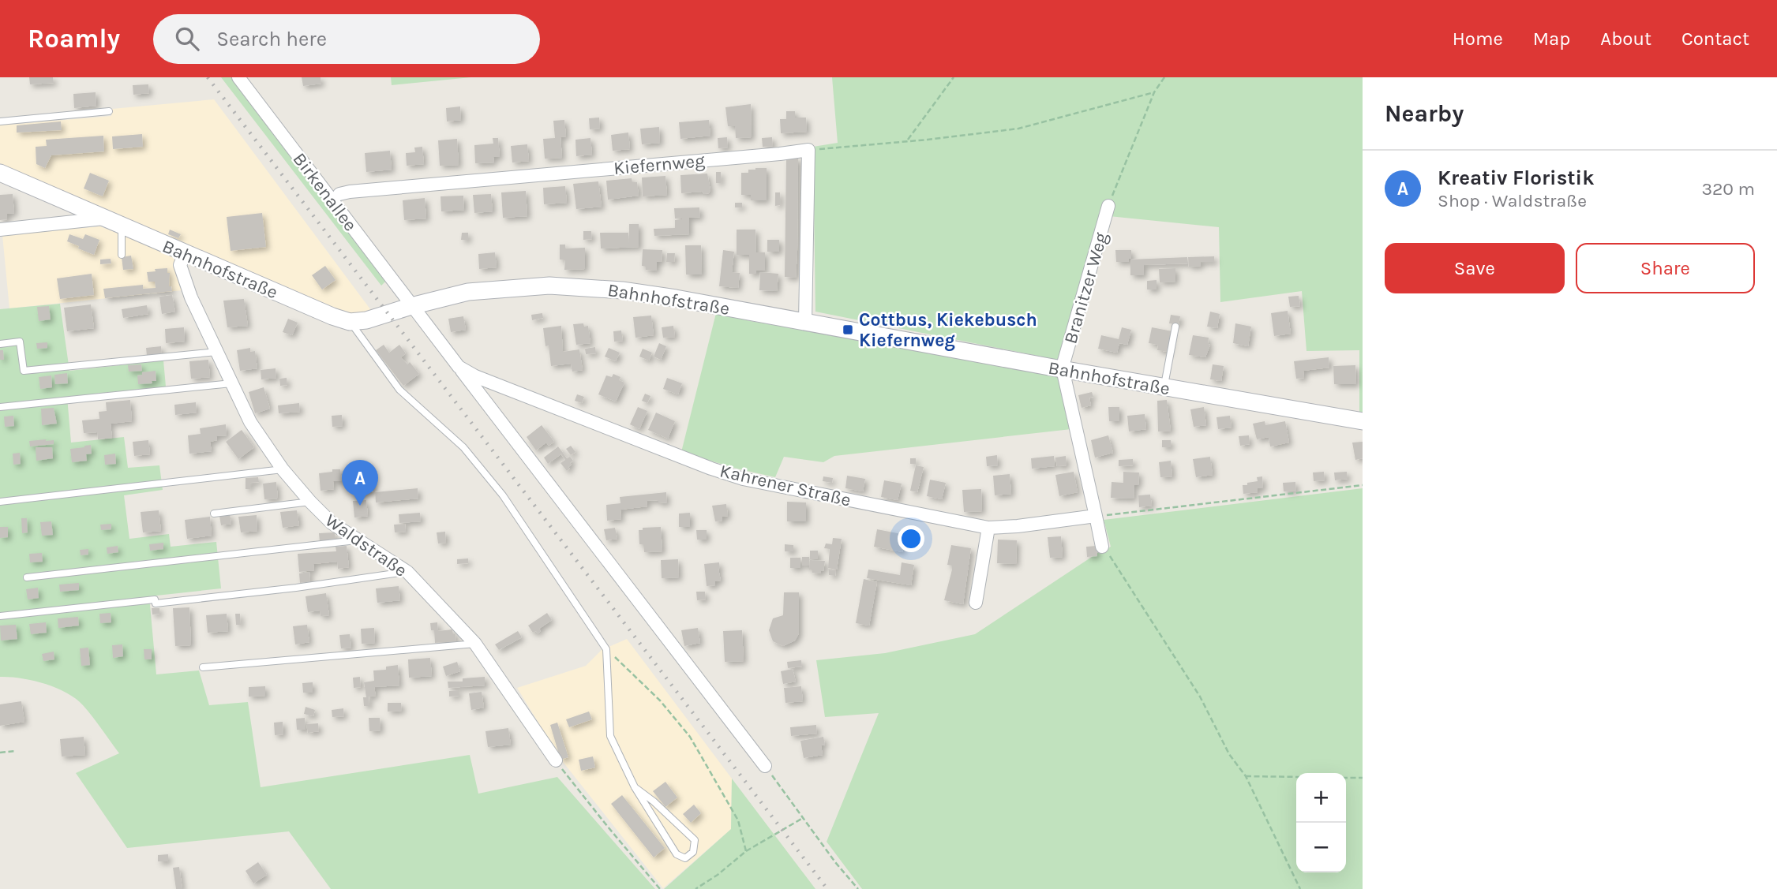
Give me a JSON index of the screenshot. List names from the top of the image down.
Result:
{
  "streets": {
    "main road": ["Bahnhofstraße"],
    "street": [
      "Kiefernweg",
      "Birkenallee",
      "Branitzer Weg",
      "Kahrener Straße",
      "Waldstraße"
    ]
  },
  "crossings": [
    ["Birkenallee", "Bahnhofstraße"],
    ["Birkenallee", "Kahrener Straße"],
    ["Bahnhofstraße", "Branitzer Weg"],
    ["Bahnhofstraße", "Kahrener Straße"],
    ["Bahnhofstraße", "Waldstraße"]
  ],
  "places": {
    "transit": ["Cottbus, Kiekebusch Kiefernweg"]
  },
  "page": {
    "header": "Roamly",
    "search": "Search here",
    "nav": [
      "Home",
      "Map",
      "About",
      "Contact"
    ],
    "heading": "Nearby",
    "list": [
      {
        "mark": "A",
        "name": "Kreativ Floristik",
        "note": "Shop · Waldstraße",
        "value": "320 m"
      }
    ],
    "buttons": ["Save", "Share"],
    "pins": "A",
    "map_buttons": ["+", "−"]
  }
}
